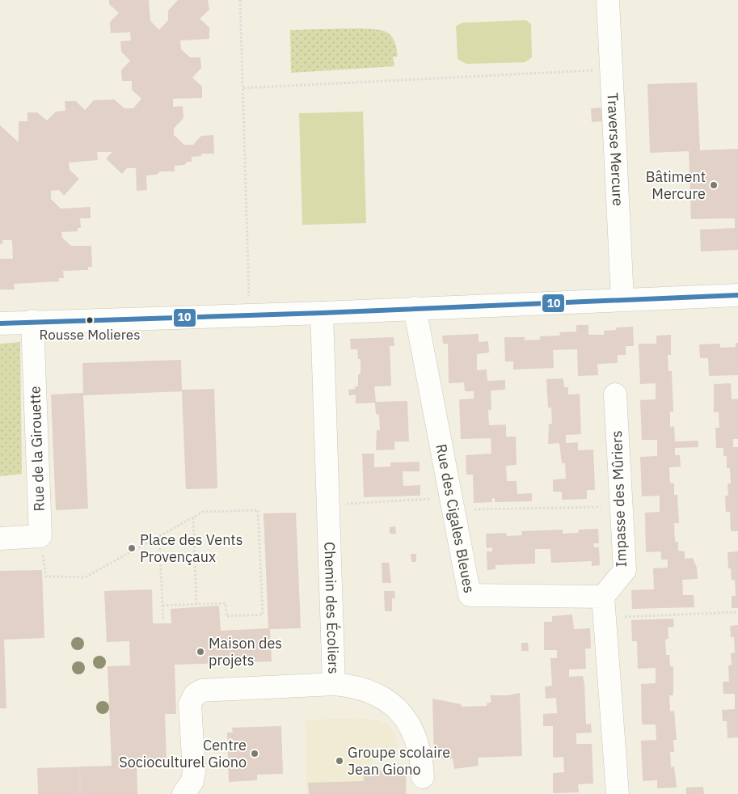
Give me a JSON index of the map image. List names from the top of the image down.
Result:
{
  "streets": {
    "street": [
      "Traverse Mercure",
      "Rue de la Girouette",
      "Impasse des Mûriers",
      "Rue des Cigales Bleues",
      "Chemin des Écoliers"
    ]
  },
  "crossings": [
    ["Impasse des Mûriers", "Rue des Cigales Bleues"]
  ],
  "places": [
    "Bâtiment Mercure",
    "Rousse Molieres",
    "Place des Vents Provençaux",
    "Maison des projets",
    "Centre Socioculturel Giono",
    "Groupe scolaire Jean Giono"
  ],
  "lines": ["transit line 10"]
}
